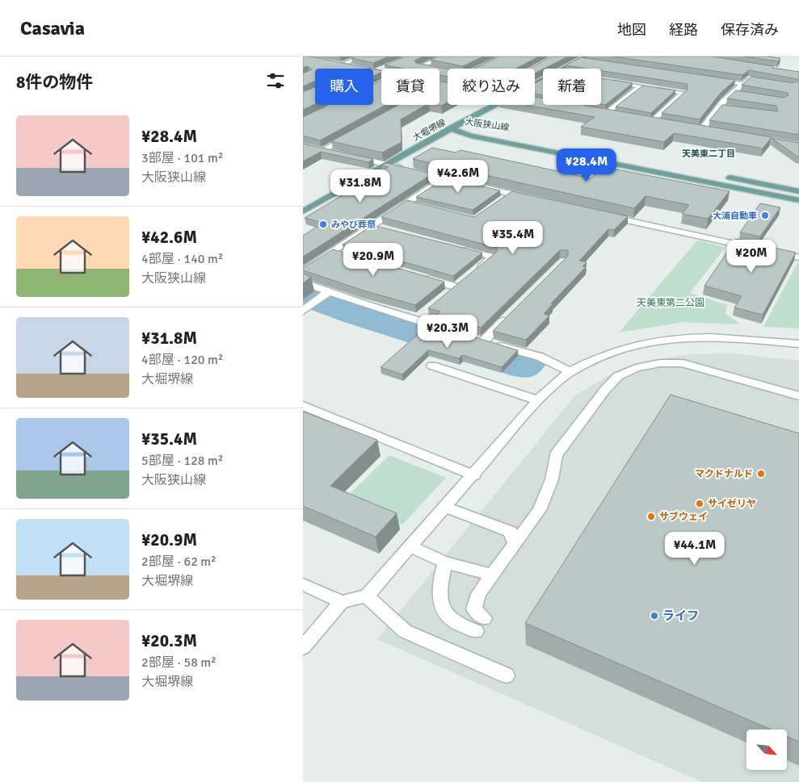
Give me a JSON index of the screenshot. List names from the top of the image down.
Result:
{
  "streets": {
    "main road": ["大阪狭山線", "大堀堺線"]
  },
  "crossings": [
    ["大阪狭山線", "大堀堺線"]
  ],
  "districts": ["天美東二丁目"],
  "parks": ["天美東第二公園"],
  "places": [
    "大浦自動車",
    "みやび葬祭",
    "マクドナルド",
    "サイゼリヤ",
    "サブウェイ",
    "ライフ"
  ],
  "north": "bottom right",
  "page": {
    "header": "Casavia",
    "nav": ["地図", "経路", "保存済み"],
    "heading": "8件の物件",
    "chip": [
      "購入",
      "賃貸",
      "絞り込み",
      "新着"
    ],
    "list": [
      {
        "name": "¥28.4M",
        "note": "3部屋 · 101 m² · 大阪狭山線"
      },
      {
        "name": "¥42.6M",
        "note": "4部屋 · 140 m² · 大阪狭山線"
      },
      {
        "name": "¥31.8M",
        "note": "4部屋 · 120 m² · 大堀堺線"
      },
      {
        "name": "¥35.4M",
        "note": "5部屋 · 128 m² · 大阪狭山線"
      },
      {
        "name": "¥20.9M",
        "note": "2部屋 · 62 m² · 大堀堺線"
      },
      {
        "name": "¥20.3M",
        "note": "2部屋 · 58 m² · 大堀堺線"
      }
    ],
    "price": [
      "¥28.4M",
      "¥42.6M",
      "¥31.8M",
      "¥35.4M",
      "¥20M",
      "¥20.9M",
      "¥20.3M",
      "¥44.1M"
    ]
  }
}
